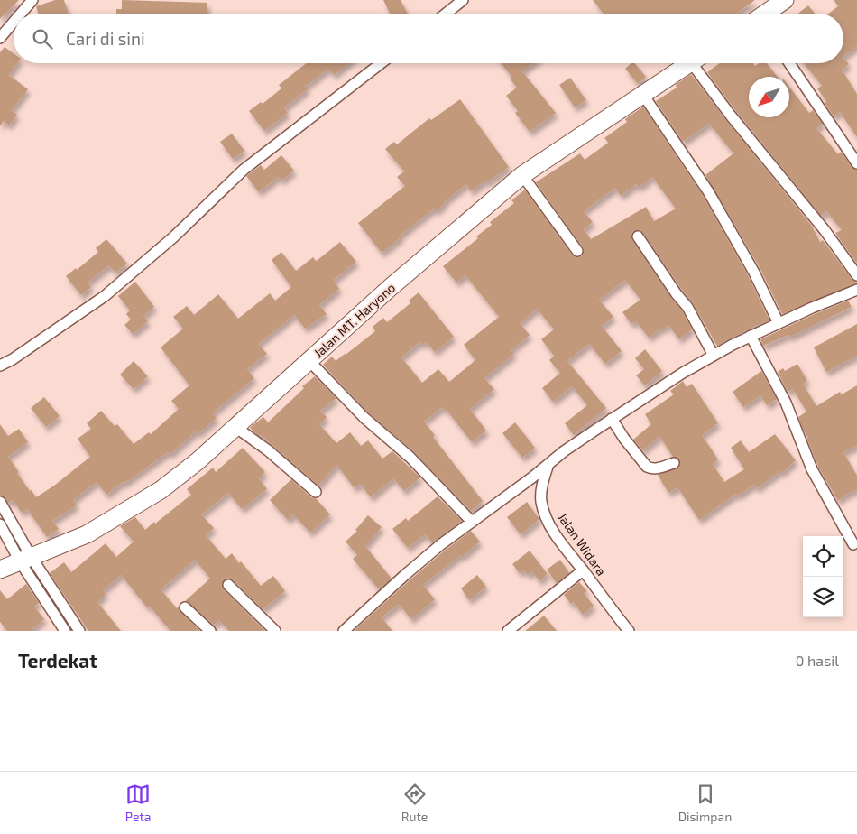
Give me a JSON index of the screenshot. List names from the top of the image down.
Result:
{
  "streets": {
    "main road": ["Jalan MT. Haryono"],
    "street": ["Jalan Widara"]
  },
  "north": "bottom left",
  "page": {
    "search": "Cari di sini",
    "heading": ["Terdekat", "0 hasil"],
    "nav": ["Peta", "Rute", "Disimpan"]
  }
}
